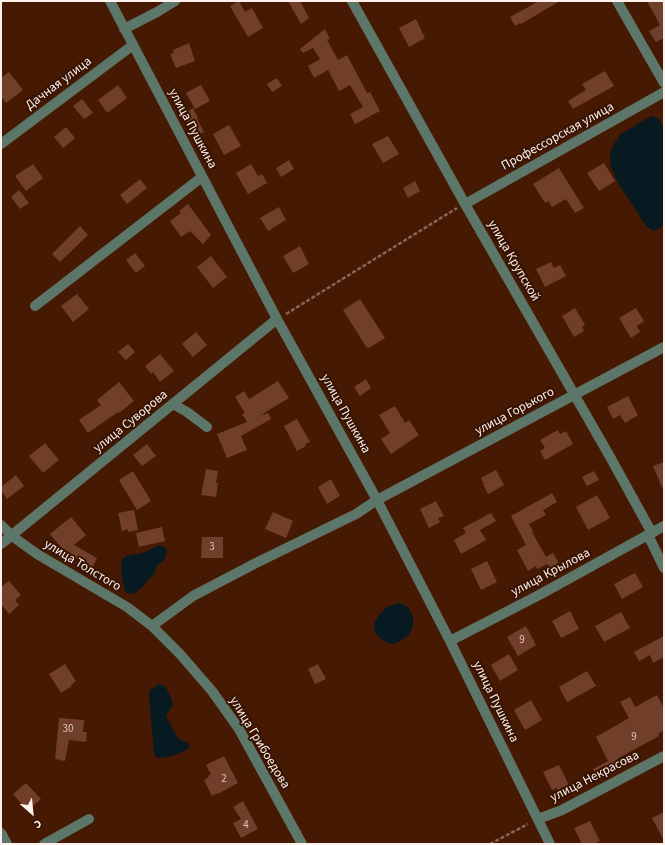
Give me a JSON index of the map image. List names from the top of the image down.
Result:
{
  "streets": {
    "street": [
      "Дачная улица",
      "улица Пушкина",
      "Профессорская улица",
      "улица Крупской",
      "улица Горького",
      "улица Суворова",
      "улица Толстого",
      "улица Крылова",
      "улица Грибоедова",
      "улица Некрасова"
    ]
  },
  "crossings": [
    ["Дачная улица", "улица Пушкина"],
    ["улица Пушкина", "улица Горького"],
    ["улица Пушкина", "улица Суворова"],
    ["улица Пушкина", "улица Крылова"],
    ["улица Пушкина", "улица Некрасова"],
    ["Профессорская улица", "улица Крупской"],
    ["улица Крупской", "улица Горького"],
    ["улица Крупской", "улица Крылова"],
    ["улица Горького", "улица Толстого"],
    ["улица Горького", "улица Грибоедова"],
    ["улица Суворова", "улица Толстого"],
    ["улица Толстого", "улица Грибоедова"]
  ],
  "house_numbers": [
    "3",
    "9",
    "30",
    "9",
    "2",
    "4"
  ],
  "north": "bottom right"
}
